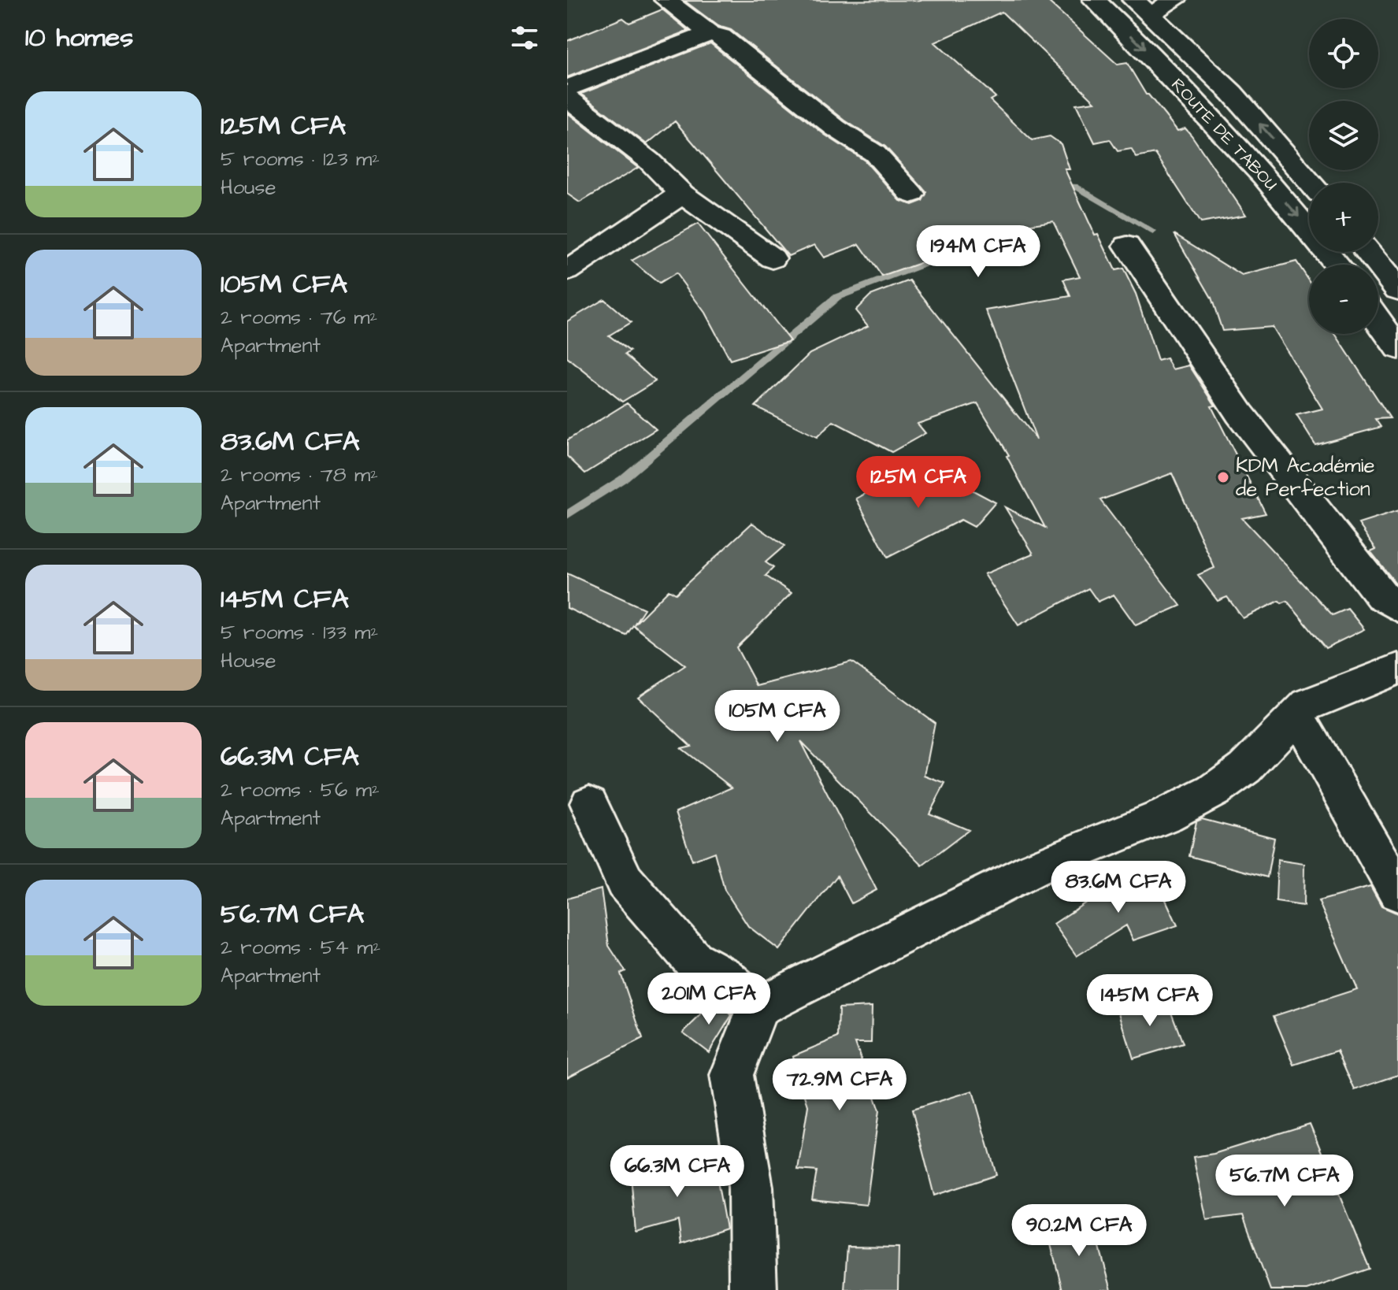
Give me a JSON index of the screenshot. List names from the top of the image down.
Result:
{
  "streets": {
    "street": ["ROUTE DE TABOU"]
  },
  "places": ["KDM Académie de Perfection"],
  "page": {
    "heading": "10 homes",
    "map_buttons": ["+", "−"],
    "list": [
      {
        "name": "125M CFA",
        "note": "5 rooms · 123 m² · House"
      },
      {
        "name": "105M CFA",
        "note": "2 rooms · 76 m² · Apartment"
      },
      {
        "name": "83.6M CFA",
        "note": "2 rooms · 78 m² · Apartment"
      },
      {
        "name": "145M CFA",
        "note": "5 rooms · 133 m² · House"
      },
      {
        "name": "66.3M CFA",
        "note": "2 rooms · 56 m² · Apartment"
      },
      {
        "name": "56.7M CFA",
        "note": "2 rooms · 54 m² · Apartment"
      }
    ],
    "price": [
      "194M CFA",
      "125M CFA",
      "105M CFA",
      "83.6M CFA",
      "201M CFA",
      "145M CFA",
      "72.9M CFA",
      "66.3M CFA",
      "56.7M CFA",
      "90.2M CFA"
    ]
  }
}
